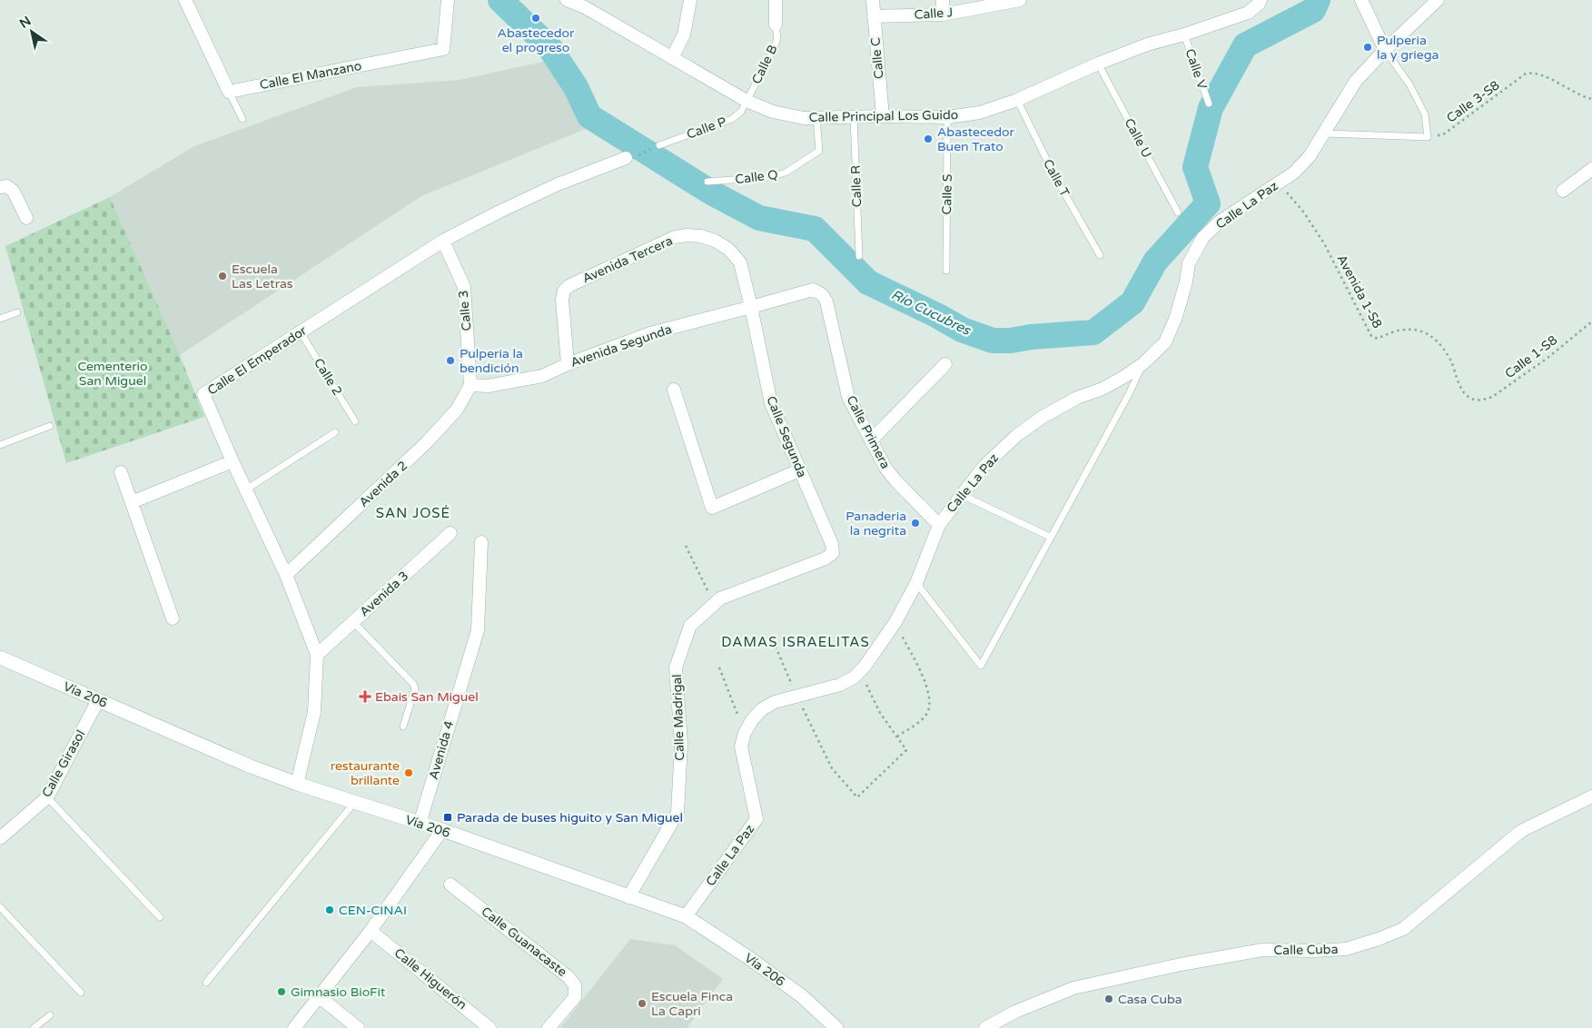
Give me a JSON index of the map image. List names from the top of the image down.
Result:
{
  "streets": {
    "main road": ["Vía 206"],
    "street": [
      "Calle J",
      "Calle C",
      "Calle B",
      "Calle El Manzano",
      "Calle Principal Los Guido",
      "Calle La Paz",
      "Avenida Tercera",
      "Calle 3",
      "Avenida Segunda",
      "Calle El Emperador",
      "Calle Primera",
      "Calle Segunda",
      "Avenida 2",
      "Avenida 3",
      "Calle Madrigal",
      "Avenida 4",
      "Calle Girasol",
      "Calle Guanacaste",
      "Calle Cuba",
      "Calle Higuerón"
    ],
    "lane": [
      "Calle V",
      "Calle P",
      "Calle U",
      "Calle Q",
      "Calle T",
      "Calle R",
      "Calle S",
      "Calle 2"
    ],
    "path": ["Calle 3-S8", "Avenida 1-S8", "Calle 1-S8"]
  },
  "crossings": [
    ["Calle J", "Calle C"],
    ["Calle C", "Calle Principal Los Guido"],
    ["Calle B", "Calle Principal Los Guido"],
    ["Calle B", "Calle P"],
    ["Calle V", "Calle Principal Los Guido"],
    ["Calle Principal Los Guido", "Calle P"],
    ["Calle Principal Los Guido", "Calle U"],
    ["Calle Principal Los Guido", "Calle Q"],
    ["Calle Principal Los Guido", "Calle T"],
    ["Calle Principal Los Guido", "Calle R"],
    ["Calle Principal Los Guido", "Calle S"],
    ["Calle La Paz", "Avenida 1-S8"],
    ["Calle La Paz", "Calle Primera"],
    ["Calle La Paz", "Vía 206"],
    ["Avenida Tercera", "Avenida Segunda"],
    ["Avenida Tercera", "Calle Segunda"],
    ["Avenida 1-S8", "Calle 1-S8"],
    ["Calle 3", "Avenida Segunda"],
    ["Calle 3", "Calle El Emperador"],
    ["Calle 3", "Avenida 2"],
    ["Avenida Segunda", "Calle Primera"],
    ["Avenida Segunda", "Calle Segunda"],
    ["Avenida Segunda", "Avenida 2"],
    ["Calle El Emperador", "Calle 2"],
    ["Calle El Emperador", "Avenida 2"],
    ["Calle El Emperador", "Avenida 3"],
    ["Calle El Emperador", "Vía 206"],
    ["Calle Segunda", "Calle Madrigal"],
    ["Vía 206", "Calle Madrigal"],
    ["Vía 206", "Avenida 4"],
    ["Vía 206", "Calle Girasol"]
  ],
  "districts": ["SAN JOSÉ", "DAMAS ISRAELITAS"],
  "water": ["Río Cucubres"],
  "parks": ["Cementerio San Miguel"],
  "places": {
    "other": [
      "Abastecedor el progreso",
      "Pulperia la y griega",
      "Abastecedor Buen Trato",
      "Escuela Las Letras",
      "Pulperia la bendición",
      "Panaderia la negrita",
      "restaurante brillante",
      "CEN-CINAI",
      "Gimnasio BioFit",
      "Casa Cuba",
      "Escuela Finca La Capri"
    ],
    "health": ["Ebais San Miguel"],
    "transit": ["Parada de buses higuito y San Miguel"]
  },
  "north": "top left"
}
